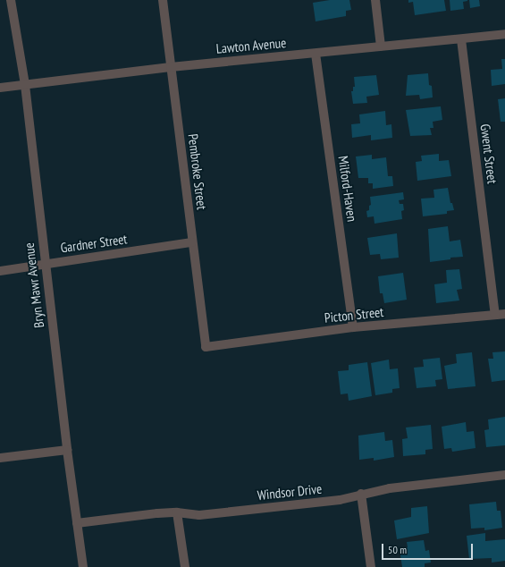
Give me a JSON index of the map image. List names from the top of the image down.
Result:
{
  "streets": {
    "street": [
      "Lawton Avenue",
      "Gwent Street",
      "Pembroke Street",
      "Milford-Haven",
      "Gardner Street",
      "Bryn Mawr Avenue",
      "Picton Street",
      "Windsor Drive"
    ]
  },
  "crossings": [
    ["Lawton Avenue", "Gwent Street"],
    ["Lawton Avenue", "Pembroke Street"],
    ["Lawton Avenue", "Milford-Haven"],
    ["Lawton Avenue", "Bryn Mawr Avenue"],
    ["Gwent Street", "Picton Street"],
    ["Pembroke Street", "Gardner Street"],
    ["Pembroke Street", "Picton Street"],
    ["Milford-Haven", "Picton Street"],
    ["Gardner Street", "Bryn Mawr Avenue"],
    ["Bryn Mawr Avenue", "Windsor Drive"]
  ],
  "scale_bar": "50 m"
}
